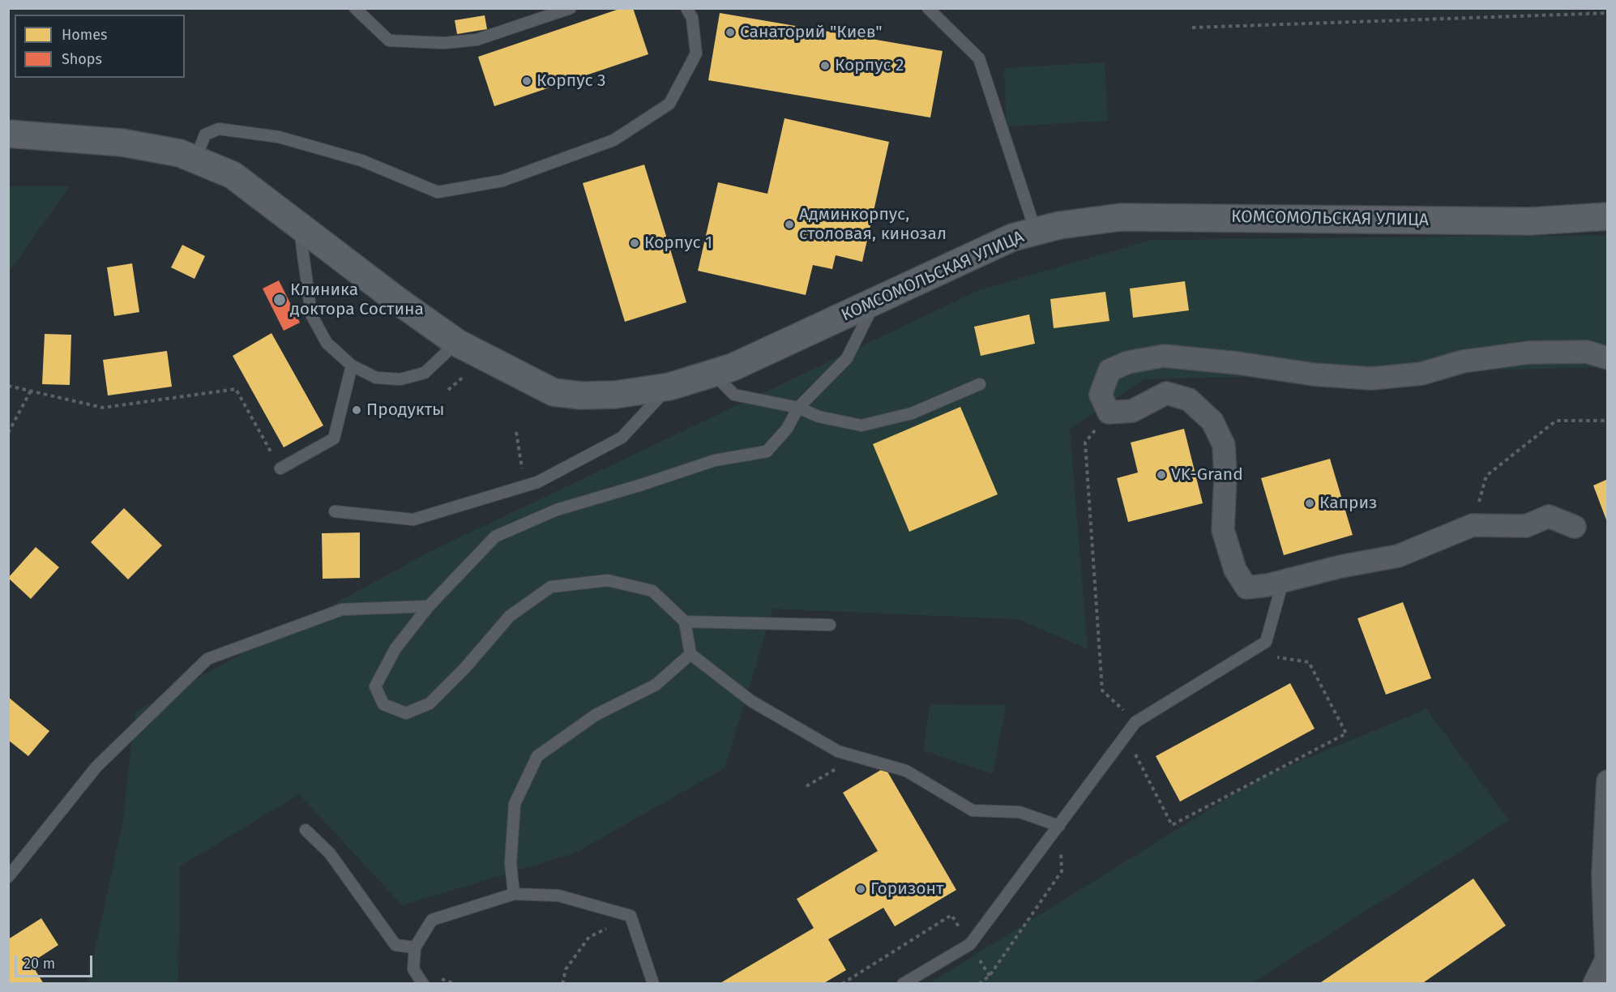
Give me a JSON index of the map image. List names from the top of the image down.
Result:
{
  "streets": {
    "main road": ["КОМСОМОЛЬСКАЯ УЛИЦА"]
  },
  "places": [
    "Санаторий \"Киев\"",
    "Корпус 2",
    "Корпус 3",
    "Админкорпус, столовая, кинозал",
    "Корпус 1",
    "Клиника доктора Состина",
    "Продукты",
    "VK-Grand",
    "Каприз",
    "Горизонт"
  ],
  "legend": ["Homes", "Shops"],
  "scale_bar": "20 m"
}
